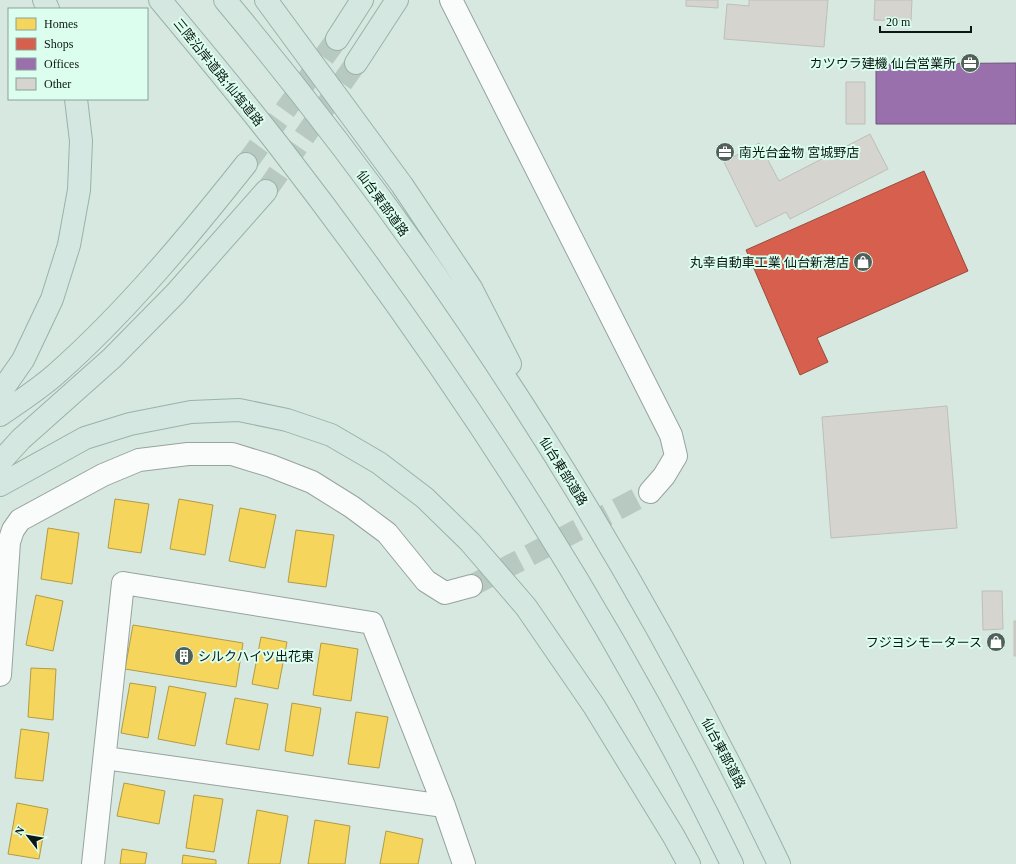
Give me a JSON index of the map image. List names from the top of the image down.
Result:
{
  "streets": {
    "highway": ["三陸沿岸道路;仙塩道路", "仙台東部道路"]
  },
  "places": {
    "office": ["カツウラ建機 仙台営業所", "南光台金物 宮城野店"],
    "shop": ["丸幸自動車工業 仙台新港店", "フジヨシモータース"],
    "building": ["シルクハイツ出花東"]
  },
  "legend": [
    "Homes",
    "Shops",
    "Offices",
    "Other"
  ],
  "scale_bar": "20 m",
  "north": "top left"
}
